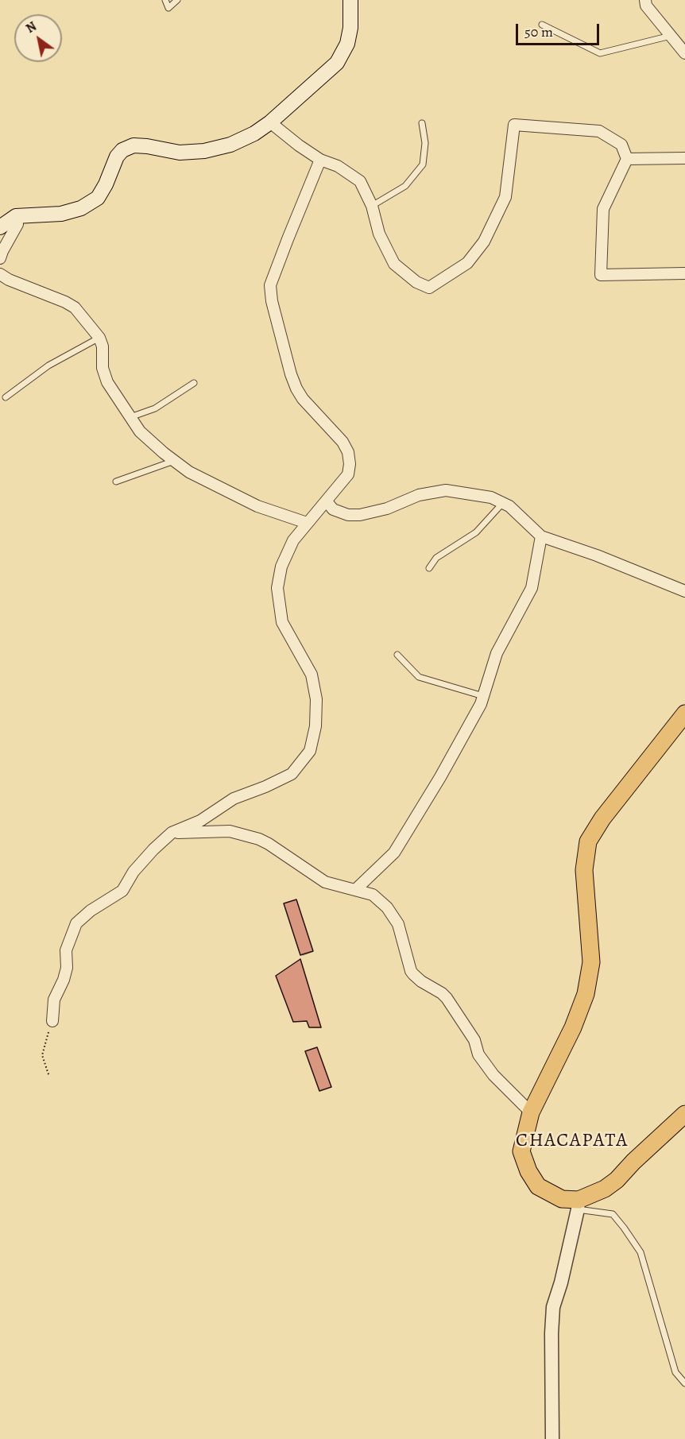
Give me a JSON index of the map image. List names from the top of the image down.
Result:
{
  "districts": ["CHACAPATA"],
  "scale_bar": "50 m",
  "north": "top left"
}
